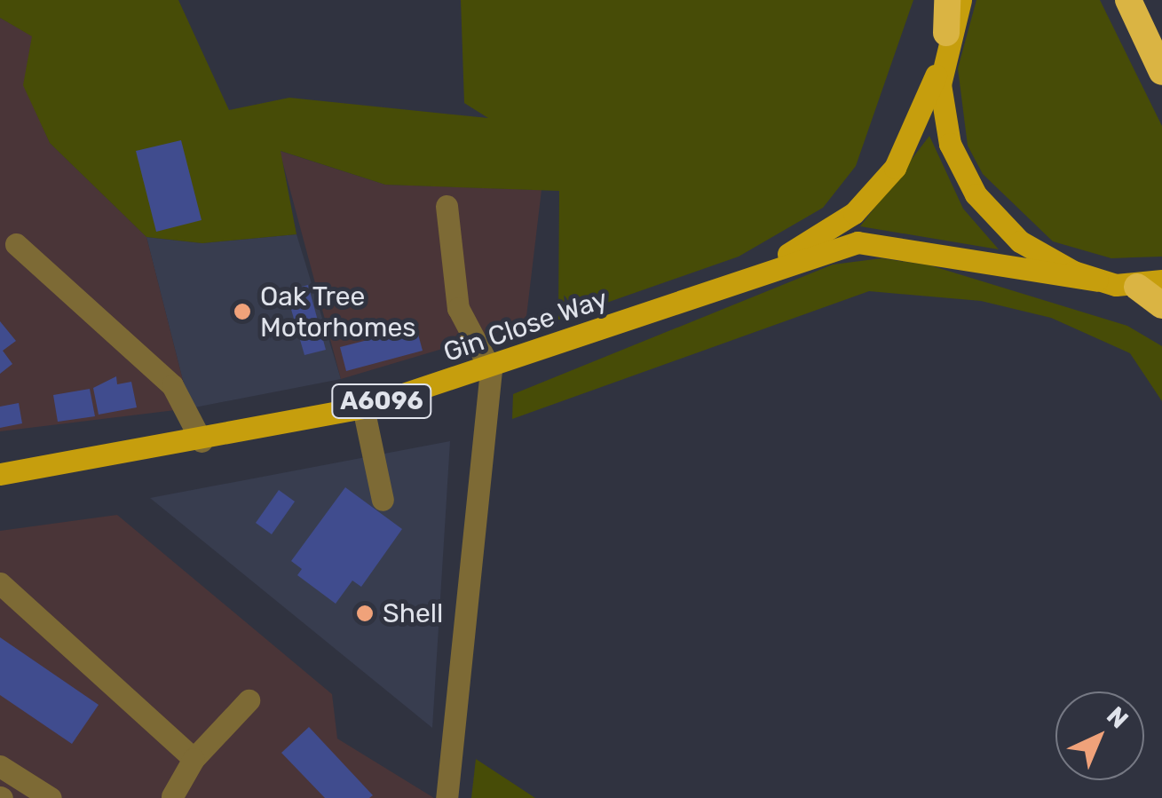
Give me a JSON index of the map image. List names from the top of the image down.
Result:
{
  "streets": {
    "main road": ["Gin Close Way", "A6096"]
  },
  "places": ["Oak Tree Motorhomes", "Shell"],
  "north": "top right"
}
